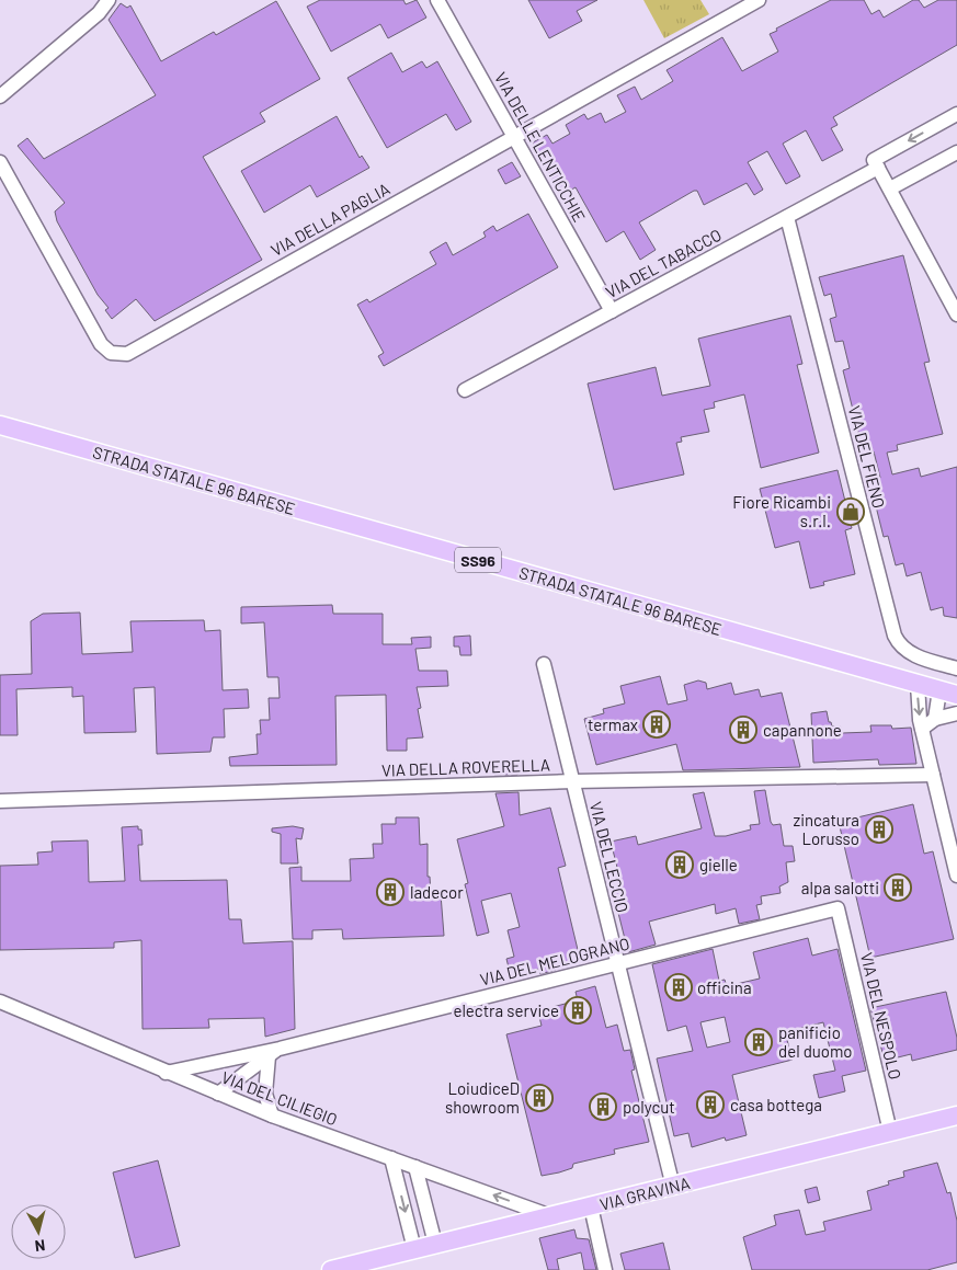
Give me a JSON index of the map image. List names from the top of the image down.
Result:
{
  "streets": {
    "main road": ["STRADA STATALE 96 BARESE", "SS96", "VIA GRAVINA"],
    "street": [
      "VIA DELLE LENTICCHIE",
      "VIA DELLA PAGLIA",
      "VIA DEL TABACCO",
      "VIA DEL FIENO",
      "VIA DELLA ROVERELLA",
      "VIA DEL LECCIO",
      "VIA DEL MELOGRANO",
      "VIA DEL NESPOLO",
      "VIA DEL CILIEGIO"
    ]
  },
  "crossings": [
    ["VIA DELLE LENTICCHIE", "VIA DELLA PAGLIA"],
    ["VIA DELLE LENTICCHIE", "VIA DEL TABACCO"],
    ["VIA DEL TABACCO", "VIA DEL FIENO"],
    ["VIA DELLA ROVERELLA", "VIA DEL LECCIO"],
    ["VIA DEL LECCIO", "VIA DEL MELOGRANO"],
    ["VIA DEL LECCIO", "VIA GRAVINA"],
    ["VIA DEL MELOGRANO", "VIA DEL NESPOLO"],
    ["VIA DEL MELOGRANO", "VIA DEL CILIEGIO"],
    ["VIA DEL NESPOLO", "VIA GRAVINA"],
    ["VIA DEL CILIEGIO", "VIA GRAVINA"]
  ],
  "places": {
    "shop": ["Fiore Ricambi s.r.l."],
    "building": [
      "termax",
      "capannone",
      "zincatura Lorusso",
      "gielle",
      "alpa salotti",
      "ladecor",
      "officina",
      "electra service",
      "panificio del duomo",
      "LoiudiceD showroom",
      "casa bottega",
      "polycut"
    ]
  },
  "north": "bottom"
}
